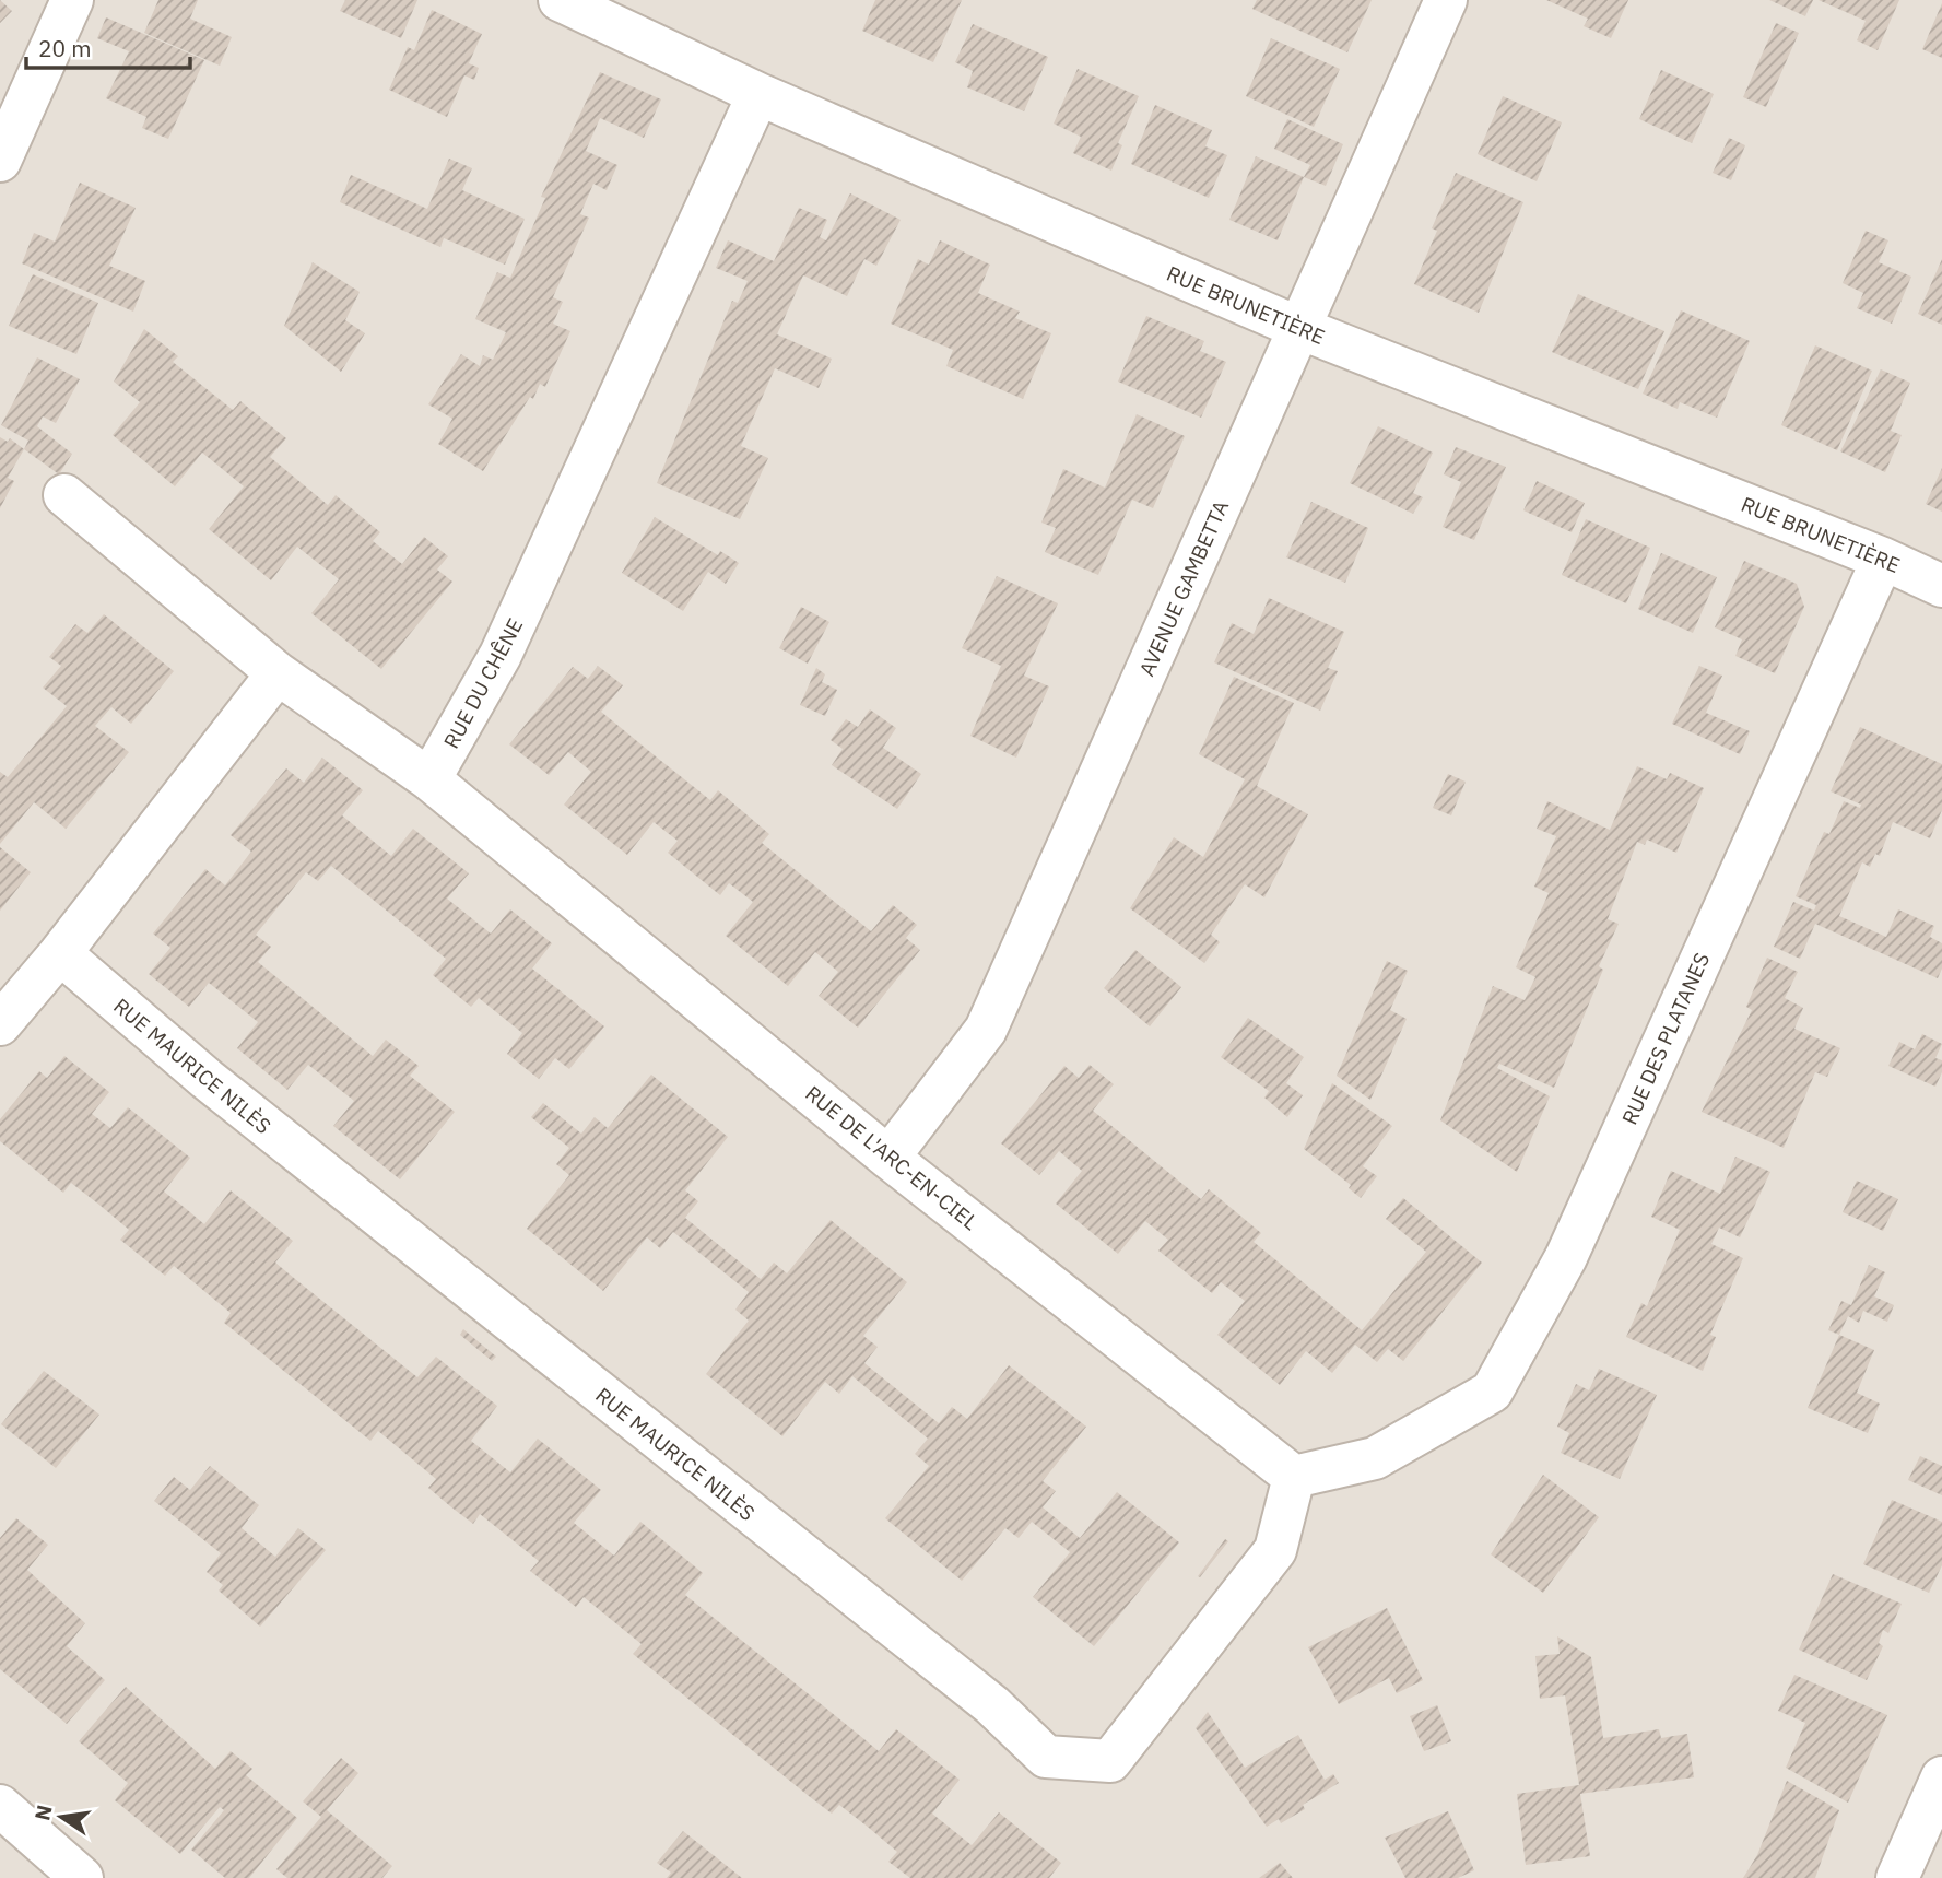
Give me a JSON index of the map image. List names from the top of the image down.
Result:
{
  "streets": {
    "street": [
      "RUE BRUNETIÈRE",
      "AVENUE GAMBETTA",
      "RUE DU CHÊNE",
      "RUE DES PLATANES",
      "RUE MAURICE NILÈS",
      "RUE DE L'ARC-EN-CIEL"
    ]
  },
  "crossings": [
    ["RUE BRUNETIÈRE", "AVENUE GAMBETTA"],
    ["RUE BRUNETIÈRE", "RUE DU CHÊNE"],
    ["RUE BRUNETIÈRE", "RUE DES PLATANES"],
    ["AVENUE GAMBETTA", "RUE DE L'ARC-EN-CIEL"],
    ["RUE DU CHÊNE", "RUE DE L'ARC-EN-CIEL"],
    ["RUE DES PLATANES", "RUE MAURICE NILÈS"],
    ["RUE DES PLATANES", "RUE DE L'ARC-EN-CIEL"],
    ["RUE MAURICE NILÈS", "RUE DE L'ARC-EN-CIEL"]
  ],
  "scale_bar": "20 m",
  "north": "left"
}
